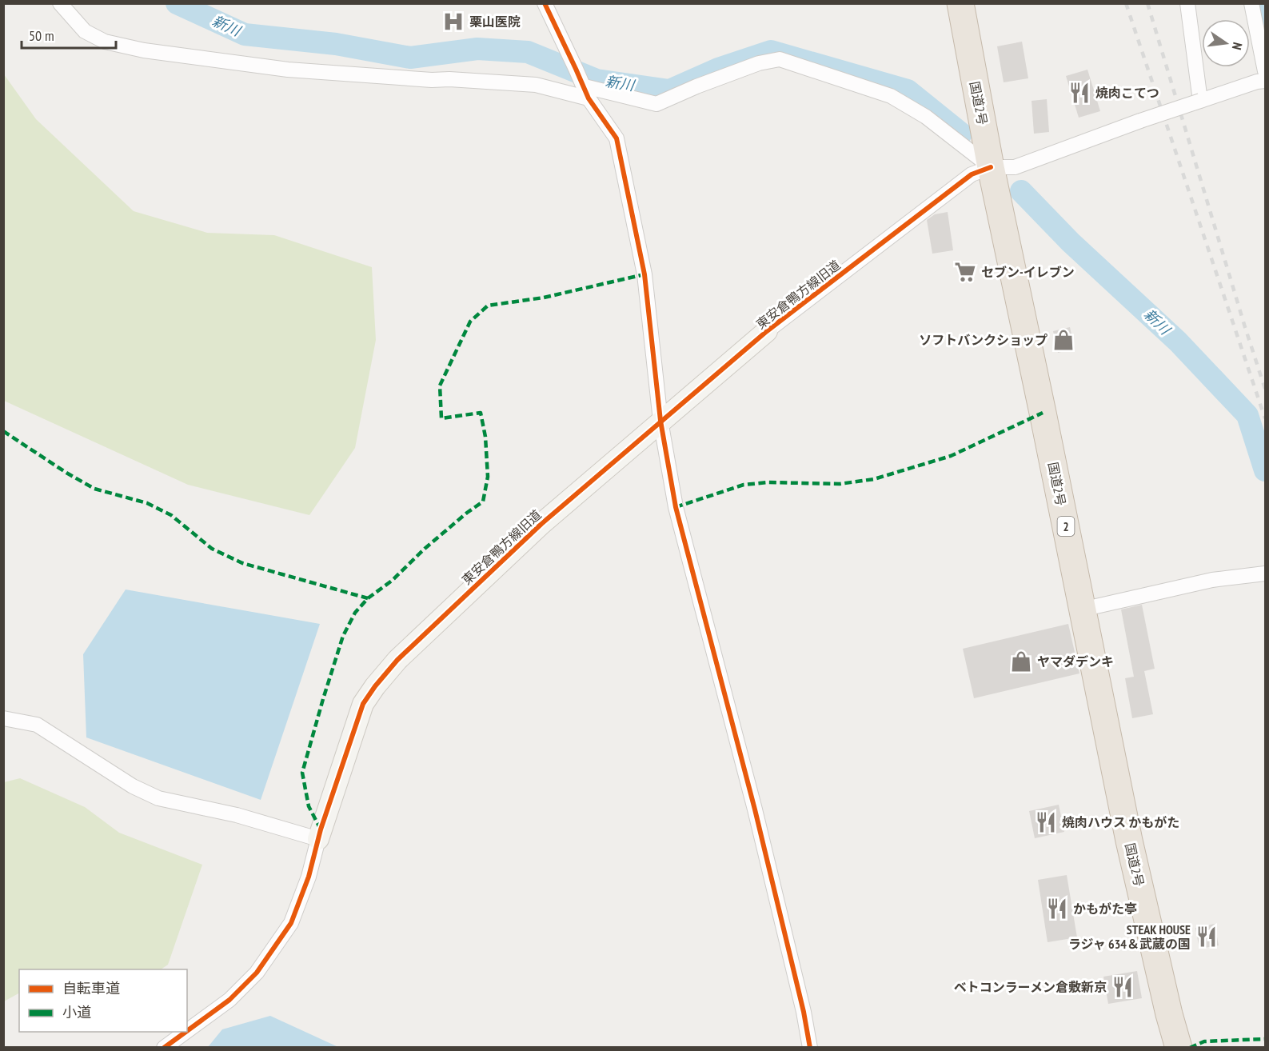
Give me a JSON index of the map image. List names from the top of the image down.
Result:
{
  "streets": {
    "highway": ["国道2号", "2"],
    "street": ["東安倉鴨方線旧道"]
  },
  "crossings": [
    ["国道2号", "東安倉鴨方線旧道"]
  ],
  "water": ["新川"],
  "places": {
    "hospital": ["栗山医院"],
    "restaurant": [
      "焼肉こてつ",
      "焼肉ハウス かもがた",
      "かもがた亭",
      "STEAK HOUSE ラジャ 634＆武蔵の国",
      "ベトコンラーメン倉敷新京"
    ],
    "supermarket": ["セブン-イレブン"],
    "shop": ["ソフトバンクショップ", "ヤマダデンキ"]
  },
  "legend": ["自転車道", "小道"],
  "scale_bar": "50 m",
  "north": "right"
}
